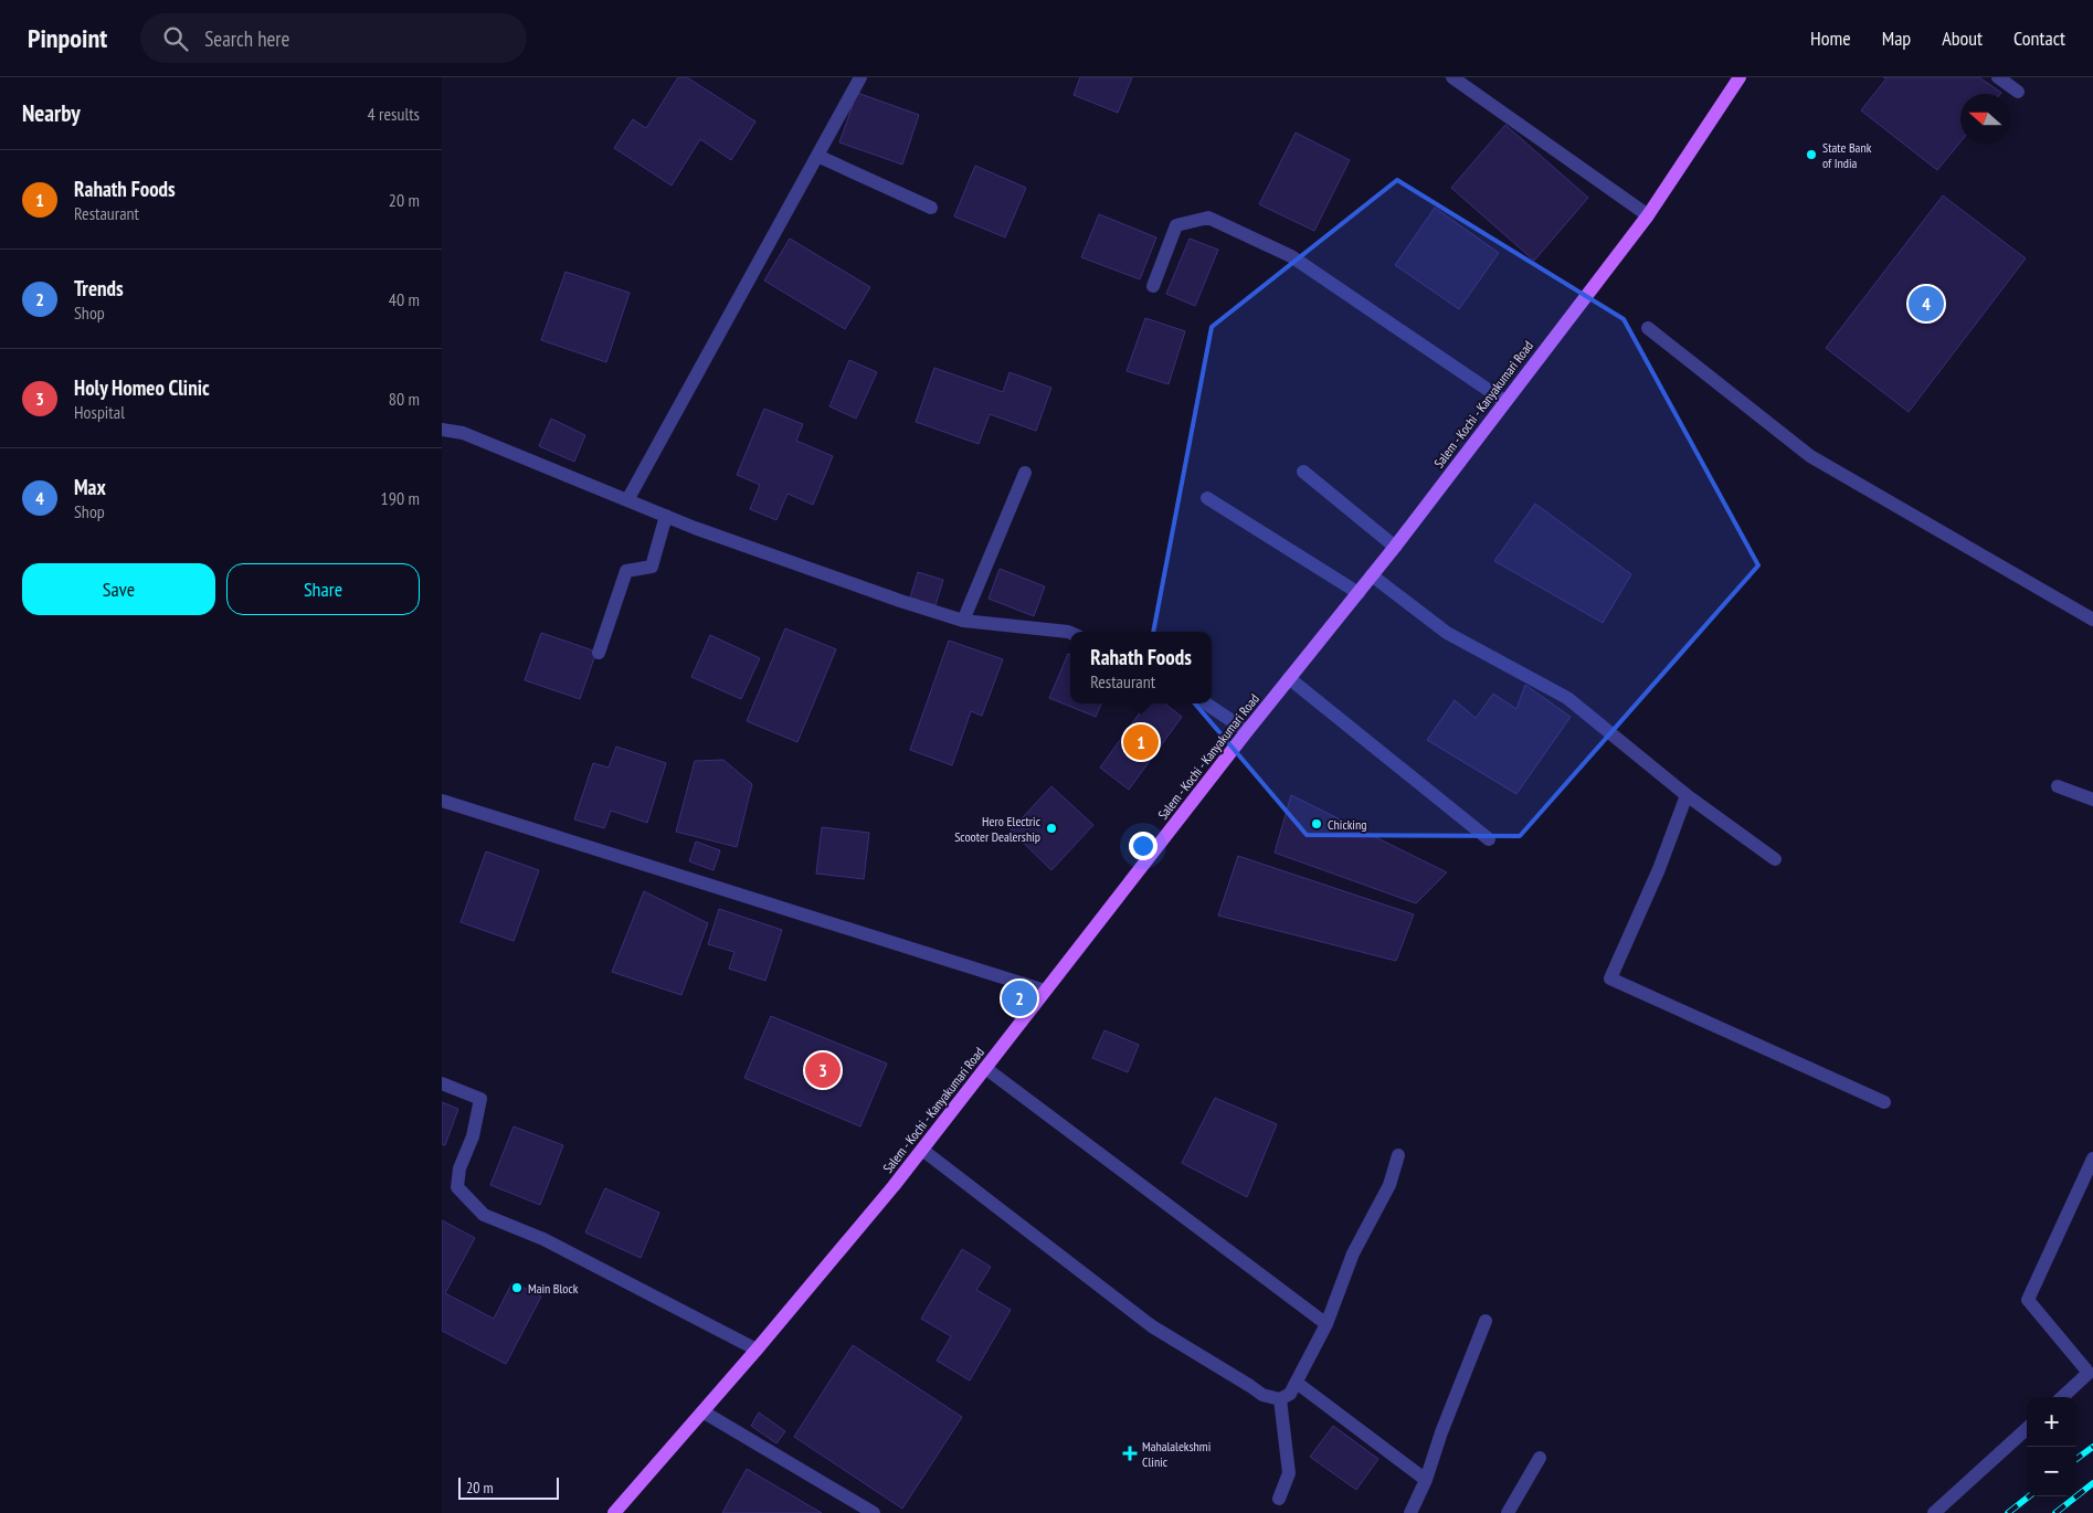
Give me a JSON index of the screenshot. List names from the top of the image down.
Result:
{
  "streets": {
    "main road": ["Salem - Kochi - Kanyakumari Road"]
  },
  "places": {
    "other": [
      "State Bank of India",
      "Chicking",
      "Hero Electric Scooter Dealership",
      "Main Block"
    ],
    "health": ["Mahalalekshmi Clinic"]
  },
  "scale_bar": "20 m",
  "north": "left",
  "page": {
    "header": "Pinpoint",
    "search": "Search here",
    "nav": [
      "Home",
      "Map",
      "About",
      "Contact"
    ],
    "heading": ["Nearby", "4 results"],
    "list": [
      {
        "mark": "1",
        "name": "Rahath Foods",
        "note": "Restaurant",
        "value": "20 m"
      },
      {
        "mark": "2",
        "name": "Trends",
        "note": "Shop",
        "value": "40 m"
      },
      {
        "mark": "3",
        "name": "Holy Homeo Clinic",
        "note": "Hospital",
        "value": "80 m"
      },
      {
        "mark": "4",
        "name": "Max",
        "note": "Shop",
        "value": "190 m"
      }
    ],
    "pins": [
      "4",
      "1",
      "2",
      "3"
    ],
    "buttons": ["Save", "Share"],
    "popup": ["Rahath Foods", "Restaurant"],
    "map_buttons": ["+", "−"],
    "scale": "20 m"
  }
}
